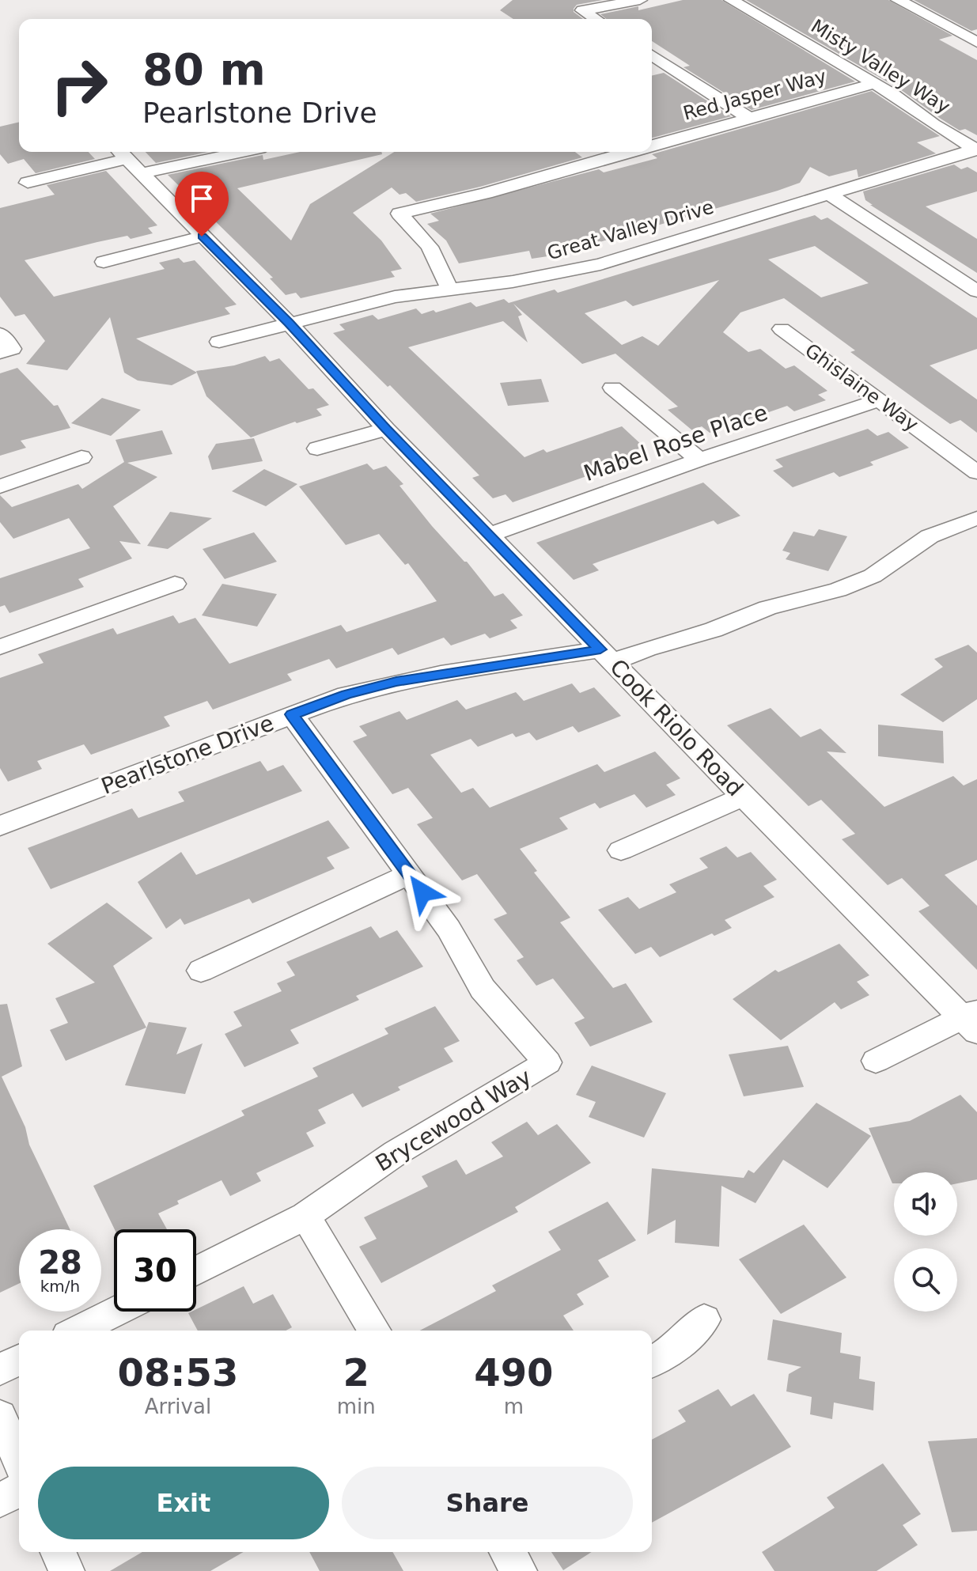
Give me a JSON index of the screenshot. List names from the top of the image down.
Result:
{
  "streets": {
    "street": [
      "Misty Valley Way",
      "Red Jasper Way",
      "Great Valley Drive",
      "Ghislaine Way",
      "Mabel Rose Place",
      "Cook Riolo Road",
      "Pearlstone Drive",
      "Brycewood Way"
    ]
  },
  "crossings": [
    ["Misty Valley Way", "Red Jasper Way"],
    ["Misty Valley Way", "Great Valley Drive"],
    ["Red Jasper Way", "Great Valley Drive"],
    ["Great Valley Drive", "Cook Riolo Road"],
    ["Ghislaine Way", "Mabel Rose Place"],
    ["Mabel Rose Place", "Cook Riolo Road"],
    ["Cook Riolo Road", "Pearlstone Drive"],
    ["Pearlstone Drive", "Brycewood Way"]
  ],
  "page": {
    "turn": ["80 m", "Pearlstone Drive"],
    "speed": "28 km/h",
    "limit": "30",
    "eta": [
      "08:53",
      "Arrival",
      "2",
      "min",
      "490",
      "m"
    ],
    "buttons": ["Exit", "Share"]
  }
}
